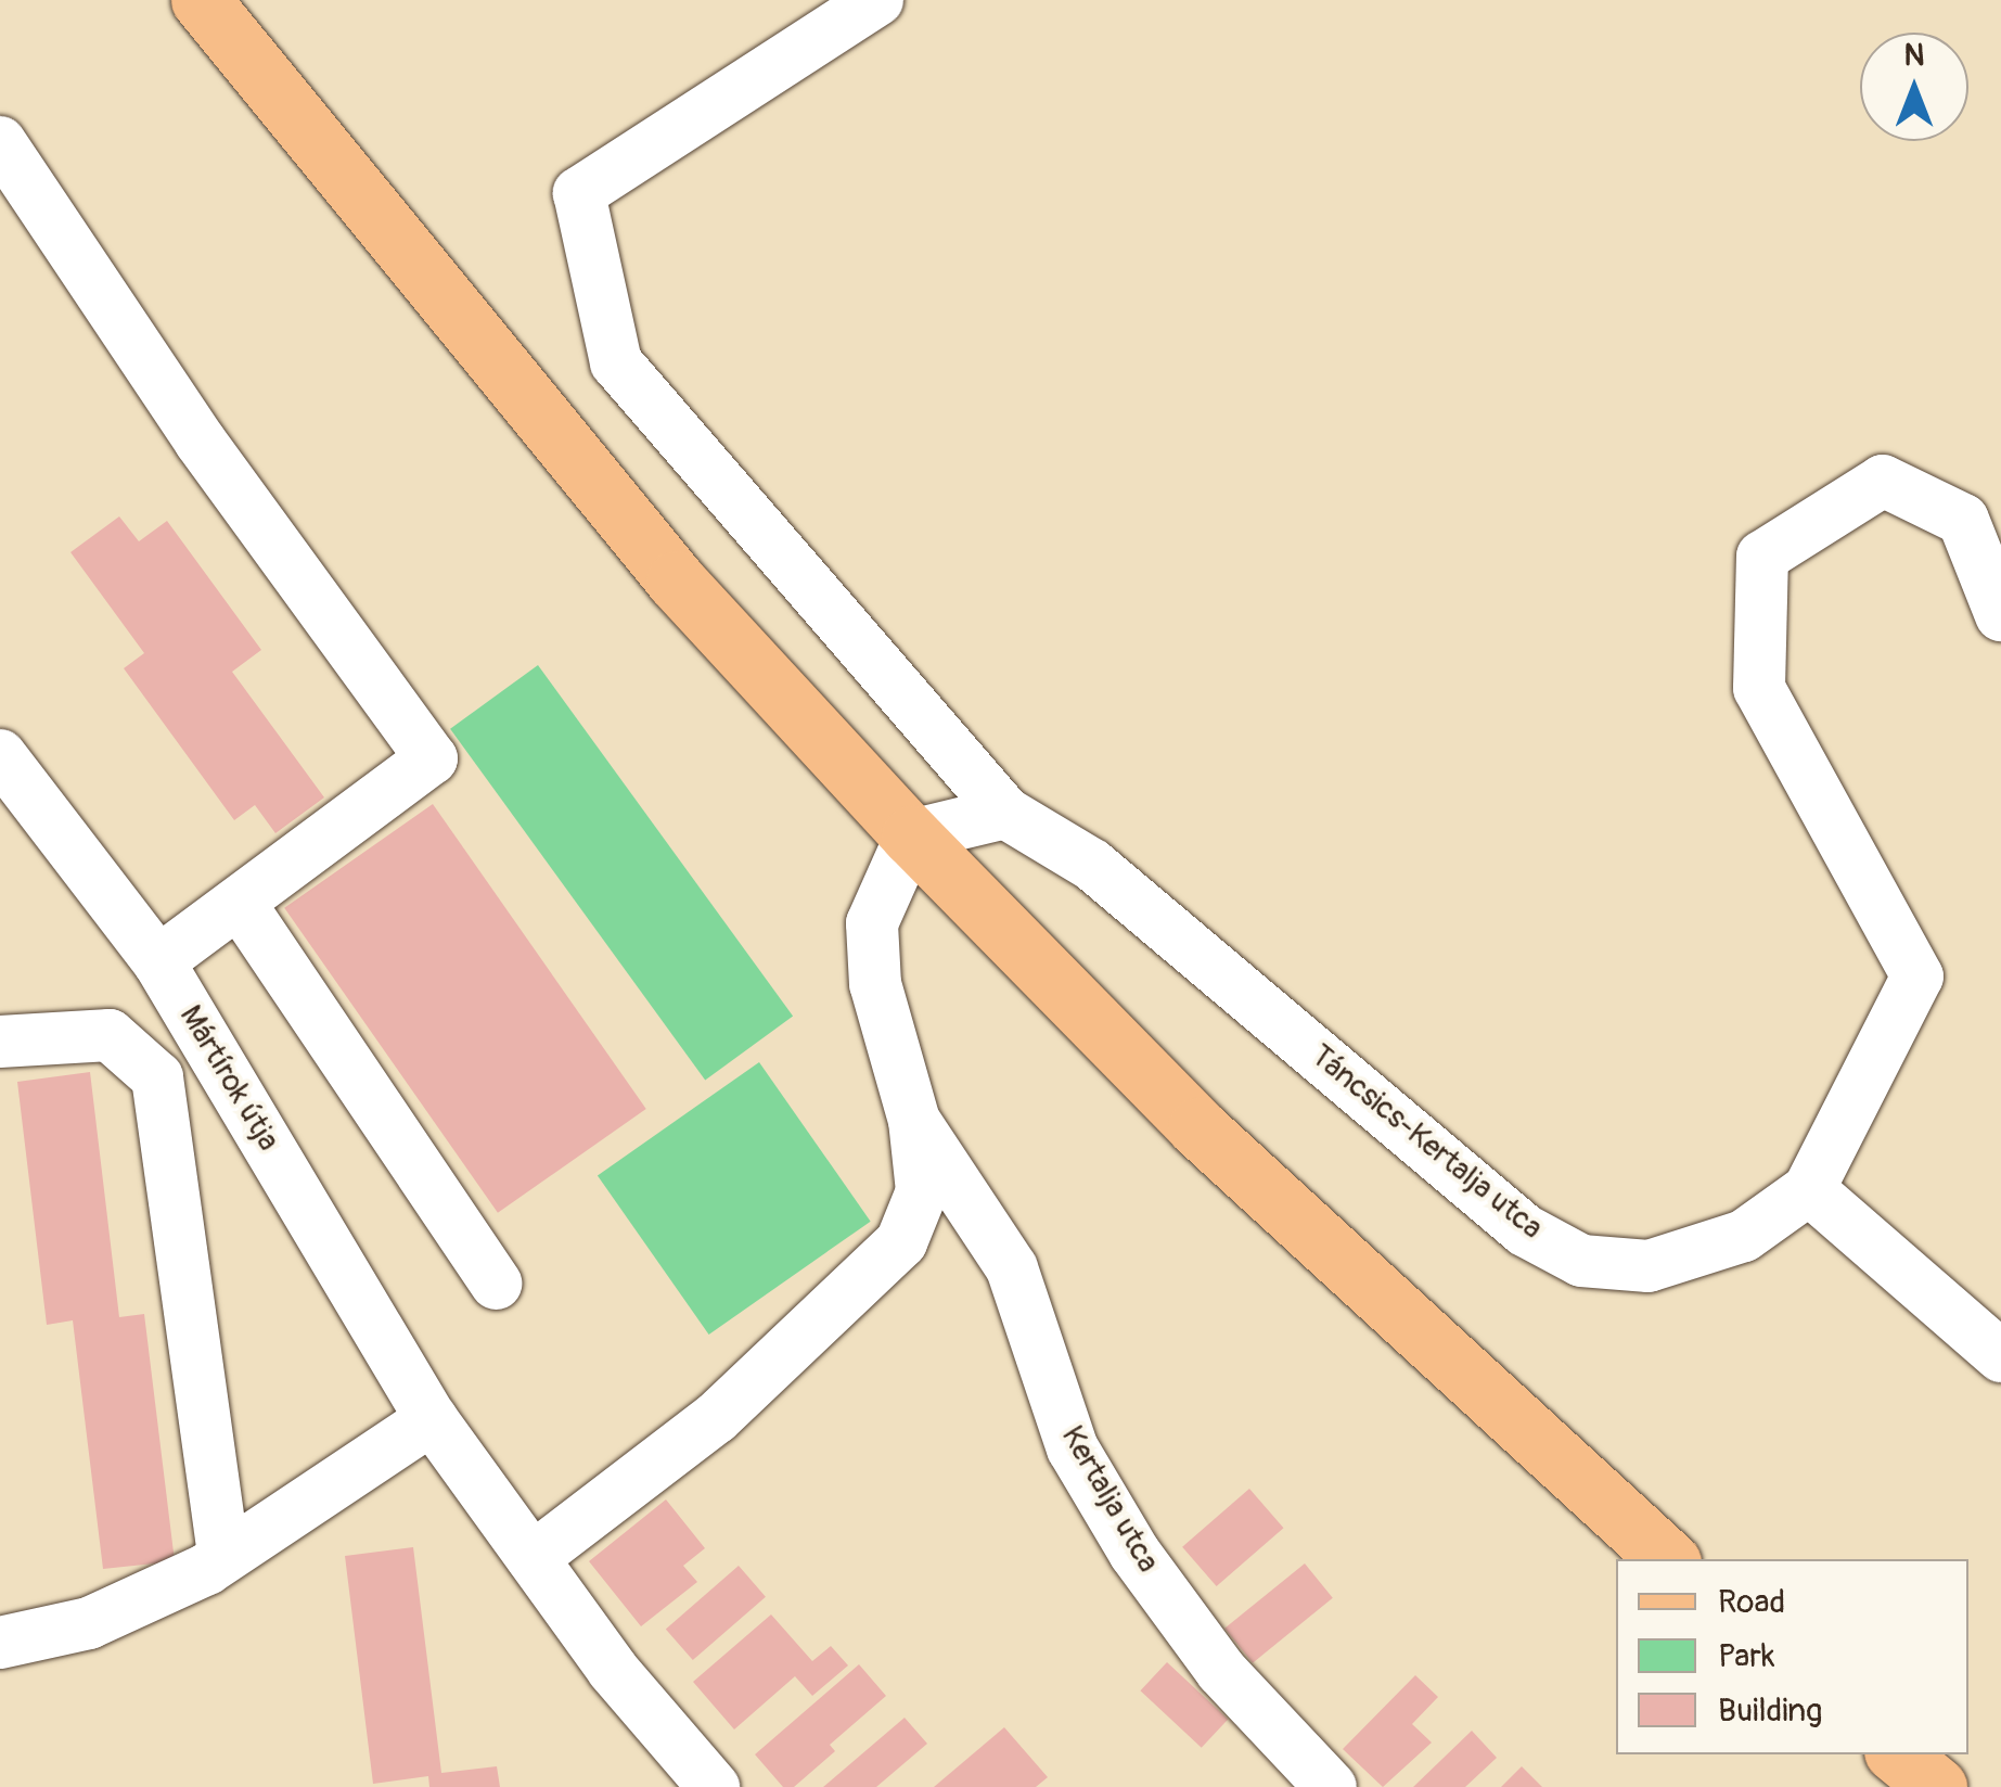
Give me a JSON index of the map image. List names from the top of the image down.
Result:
{
  "streets": {
    "street": ["Mártírok útja", "Táncsics-Kertalja utca", "Kertalja utca"]
  },
  "legend": ["Road", "Park", "Building"],
  "north": "top"
}
